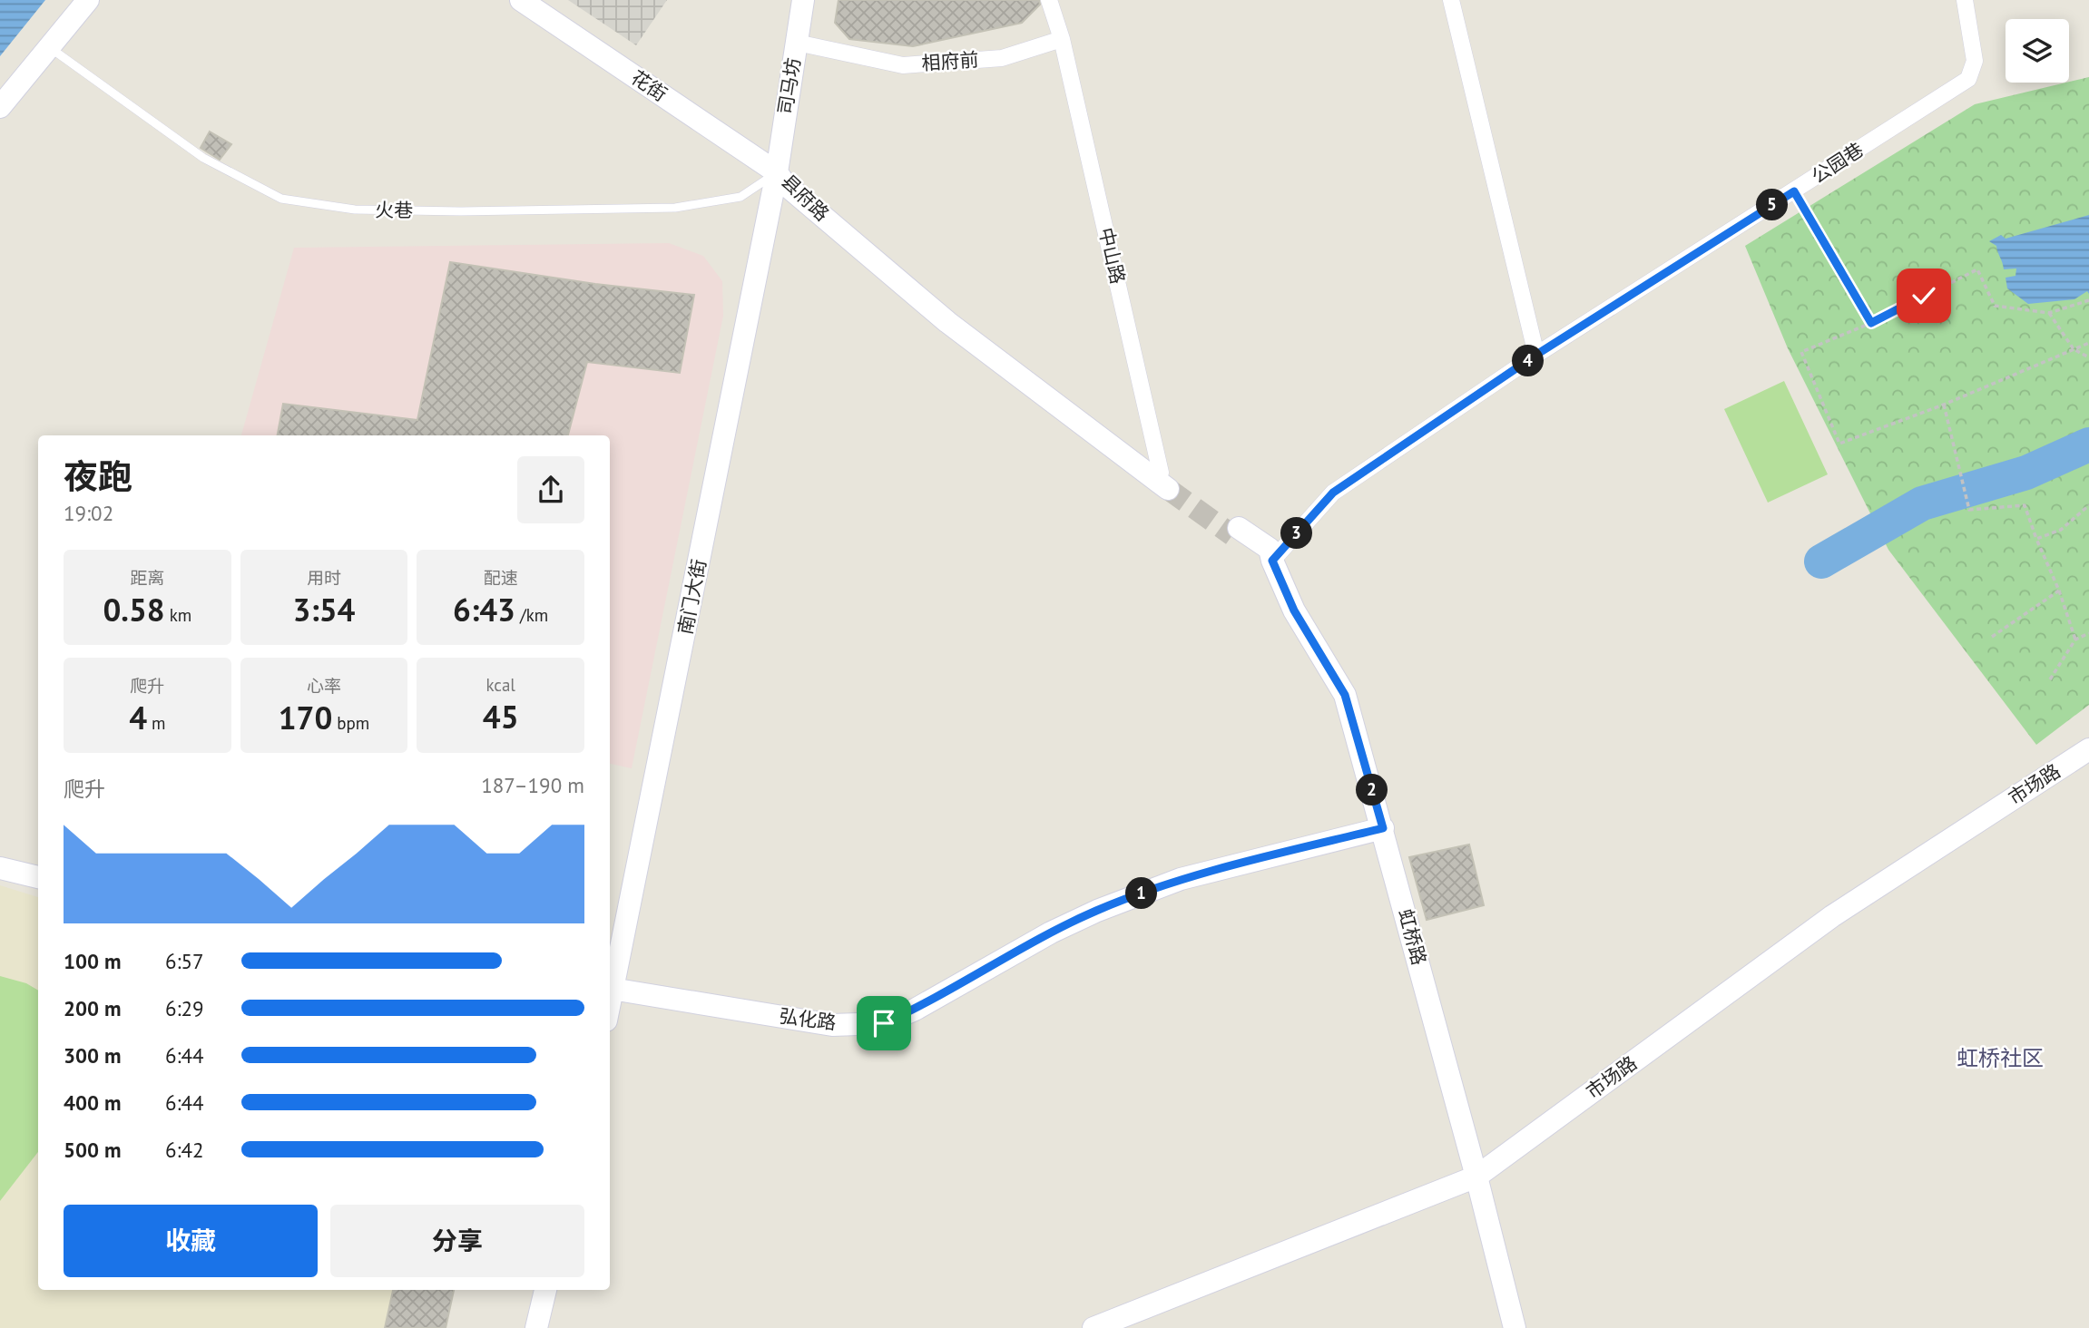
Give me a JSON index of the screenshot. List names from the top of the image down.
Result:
{
  "streets": {
    "street": [
      "相府前",
      "花街",
      "司马坊",
      "公园巷",
      "县府路",
      "中山路",
      "南门大街",
      "市场路",
      "虹桥路",
      "弘化路"
    ],
    "lane": ["火巷"]
  },
  "crossings": [
    ["相府前", "司马坊"],
    ["相府前", "中山路"],
    ["花街", "司马坊"],
    ["花街", "县府路"],
    ["花街", "火巷"],
    ["花街", "南门大街"],
    ["司马坊", "县府路"],
    ["司马坊", "火巷"],
    ["司马坊", "南门大街"],
    ["公园巷", "虹桥路"],
    ["县府路", "火巷"],
    ["县府路", "中山路"],
    ["县府路", "南门大街"],
    ["火巷", "南门大街"],
    ["南门大街", "弘化路"],
    ["市场路", "虹桥路"],
    ["虹桥路", "弘化路"]
  ],
  "districts": ["虹桥社区"],
  "page": {
    "pins": [
      "5",
      "4",
      "3",
      "2",
      "1"
    ],
    "heading": ["夜跑", "19:02"],
    "stats": [
      ["距离", "0.58 km"],
      ["用时", "3:54"],
      ["配速", "6:43 /km"],
      ["爬升", "4 m"],
      ["心率", "170 bpm"],
      ["kcal", "45"]
    ],
    "chart": ["爬升", "187–190 m"],
    "list": [
      {
        "name": "100 m",
        "note": "6:57"
      },
      {
        "name": "200 m",
        "note": "6:29"
      },
      {
        "name": "300 m",
        "note": "6:44"
      },
      {
        "name": "400 m",
        "note": "6:44"
      },
      {
        "name": "500 m",
        "note": "6:42"
      }
    ],
    "buttons": ["收藏", "分享"]
  }
}
